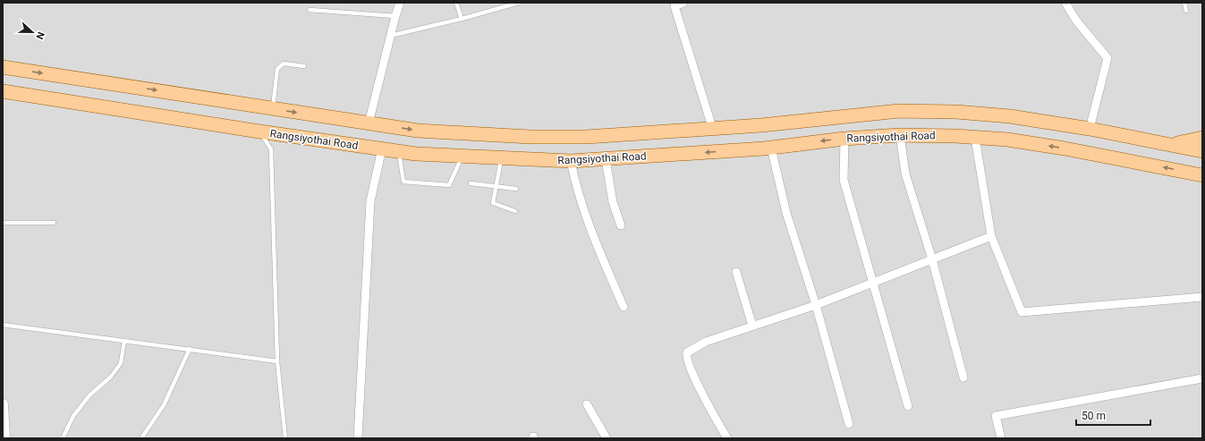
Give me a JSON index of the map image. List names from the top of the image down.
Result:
{
  "streets": {
    "main road": ["Rangsiyothai Road"]
  },
  "scale_bar": "50 m",
  "north": "right"
}
